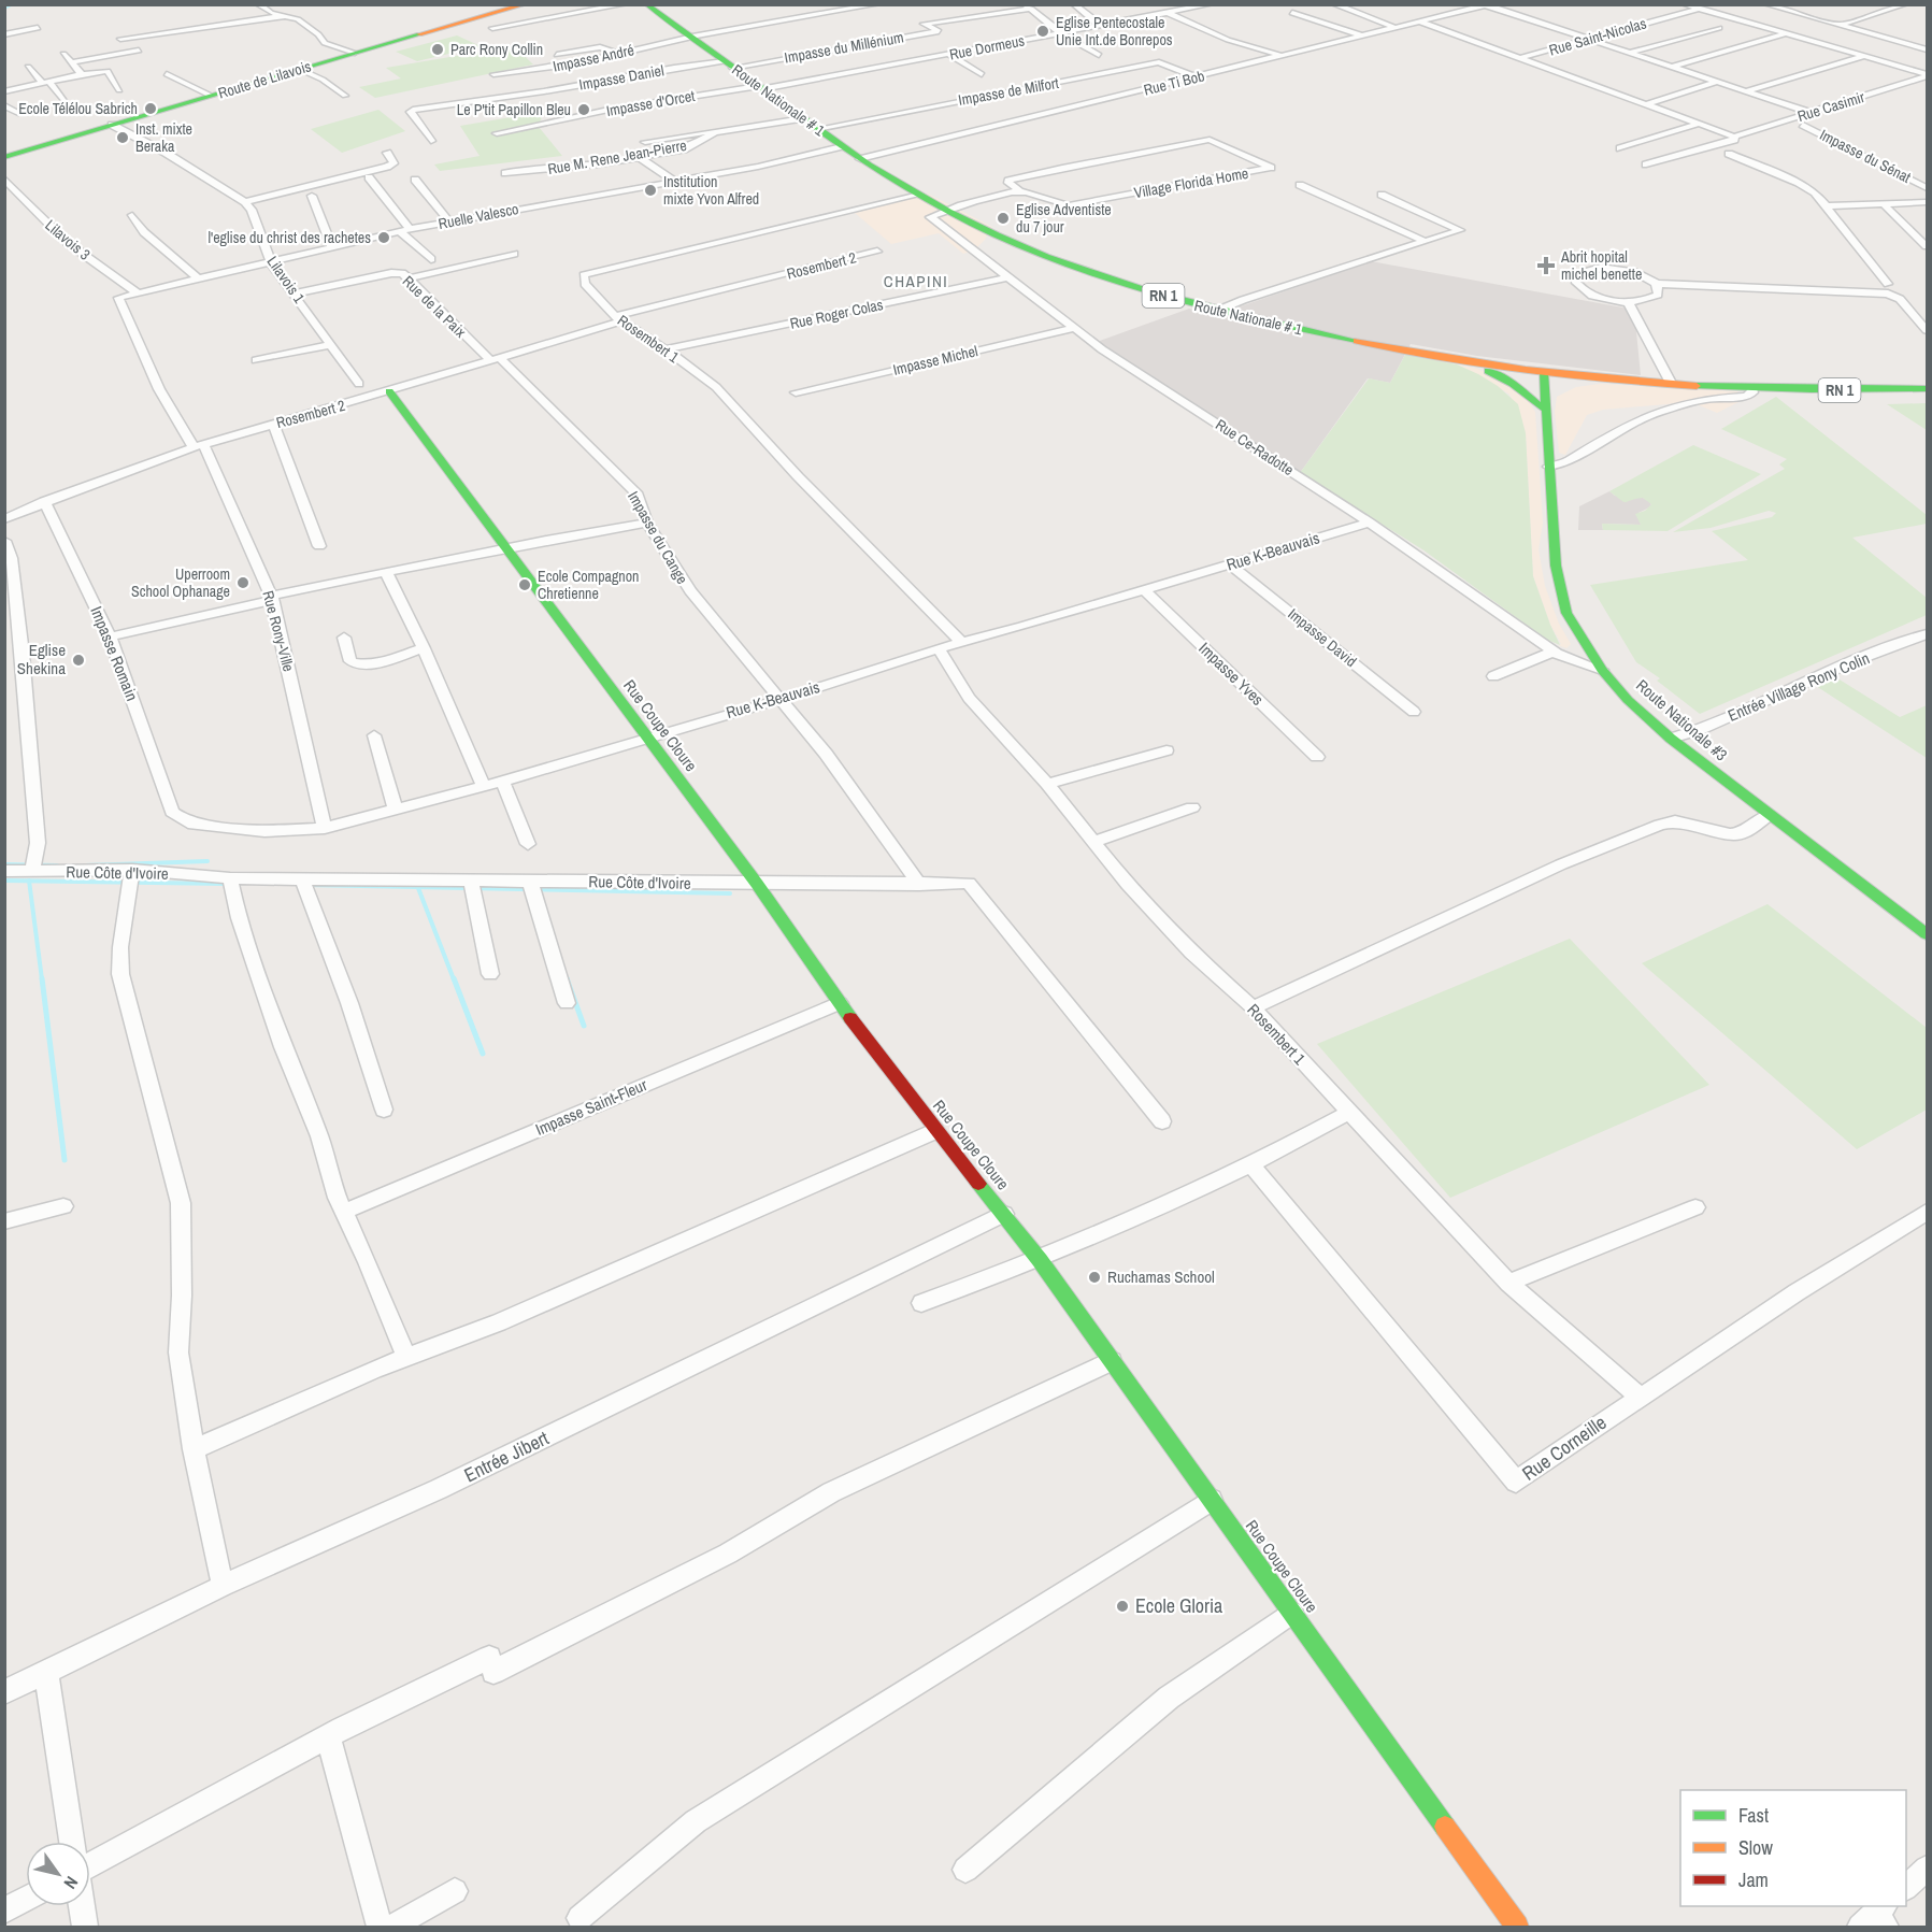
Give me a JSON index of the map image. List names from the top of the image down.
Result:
{
  "streets": {
    "main road": [
      "Route de Lilavois",
      "Route Nationale # 1",
      "RN 1",
      "Route Nationale #3",
      "Rue Coupe Cloure"
    ],
    "street": [
      "Rue Saint-Nicolas",
      "Impasse du Millénium",
      "Rue Dormeus",
      "Impasse André",
      "Impasse Daniel",
      "Rue Ti Bob",
      "Impasse de Milfort",
      "Impasse d'Orcet",
      "Rue Casimir",
      "Impasse du Sénat",
      "Rue M. Rene Jean-Pierre",
      "Village Florida Home",
      "Ruelle Valesco",
      "Lilavois 3",
      "Rosembert 2",
      "Lilavois 1",
      "Rue de la Paix",
      "Rue Roger Colas",
      "Rosembert 1",
      "Impasse Michel",
      "Rue Ce-Radotte",
      "Impasse du Cange",
      "Rue K-Beauvais",
      "Rue Rony-Ville",
      "Impasse David",
      "Impasse Romain",
      "Impasse Yves",
      "Entrée Village Rony Colin",
      "Rue Côte d'Ivoire",
      "Impasse Saint-Fleur",
      "Rue Corneille",
      "Entrée Jibert"
    ]
  },
  "crossings": [
    ["Impasse du Millénium", "Impasse Daniel"],
    ["Impasse du Millénium", "Route Nationale # 1"],
    ["Rue Dormeus", "Route Nationale # 1"],
    ["Rue Dormeus", "Impasse d'Orcet"],
    ["Impasse André", "Route Nationale # 1"],
    ["Impasse Daniel", "Route Nationale # 1"],
    ["Rue Ti Bob", "Impasse de Milfort"],
    ["Rue Ti Bob", "Route Nationale # 1"],
    ["Impasse de Milfort", "Route Nationale # 1"],
    ["Route Nationale # 1", "Impasse d'Orcet"],
    ["Route Nationale # 1", "Rue M. Rene Jean-Pierre"],
    ["Route Nationale # 1", "Ruelle Valesco"],
    ["Route Nationale # 1", "Rosembert 1"],
    ["Route Nationale # 1", "Rue Ce-Radotte"],
    ["Route Nationale # 1", "Route Nationale #3"],
    ["Ruelle Valesco", "Lilavois 3"],
    ["Ruelle Valesco", "Lilavois 1"],
    ["Ruelle Valesco", "Rue Rony-Ville"],
    ["Rosembert 2", "Rue de la Paix"],
    ["Rosembert 2", "Rosembert 1"],
    ["Rosembert 2", "Impasse du Cange"],
    ["Rosembert 2", "Rue Rony-Ville"],
    ["Rosembert 2", "Impasse Romain"],
    ["Rosembert 2", "Rue Coupe Cloure"],
    ["Lilavois 1", "Rue de la Paix"],
    ["Rue de la Paix", "Impasse du Cange"],
    ["Rue Roger Colas", "Rosembert 1"],
    ["Rue Roger Colas", "Rue Ce-Radotte"],
    ["Rosembert 1", "Rue K-Beauvais"],
    ["Rosembert 1", "Rue Corneille"],
    ["Impasse Michel", "Rue Ce-Radotte"],
    ["Rue Ce-Radotte", "Rue K-Beauvais"],
    ["Rue Ce-Radotte", "Route Nationale #3"],
    ["Impasse du Cange", "Rue K-Beauvais"],
    ["Impasse du Cange", "Rue Côte d'Ivoire"],
    ["Rue K-Beauvais", "Rue Rony-Ville"],
    ["Rue K-Beauvais", "Impasse David"],
    ["Rue K-Beauvais", "Impasse Romain"],
    ["Rue K-Beauvais", "Impasse Yves"],
    ["Rue K-Beauvais", "Rue Coupe Cloure"],
    ["Entrée Village Rony Colin", "Route Nationale #3"],
    ["Rue Coupe Cloure", "Rue Côte d'Ivoire"],
    ["Rue Coupe Cloure", "Impasse Saint-Fleur"],
    ["Rue Coupe Cloure", "Entrée Jibert"]
  ],
  "districts": ["CHAPINI"],
  "places": {
    "other": [
      "Eglise Pentecostale Unie Int.de Bonrepos",
      "Parc Rony Collin",
      "Ecole Télélou Sabrich",
      "Le P'tit Papillon Bleu",
      "Inst. mixte Beraka",
      "Institution mixte Yvon Alfred",
      "Eglise Adventiste du 7 jour",
      "l'eglise du christ des rachetes",
      "Uperroom School Ophanage",
      "Ecole Compagnon Chretienne",
      "Eglise Shekina",
      "Ruchamas School",
      "Ecole Gloria"
    ],
    "health": ["Abrit hopital michel benette"]
  },
  "legend": ["Fast", "Slow", "Jam"],
  "north": "bottom right"
}
